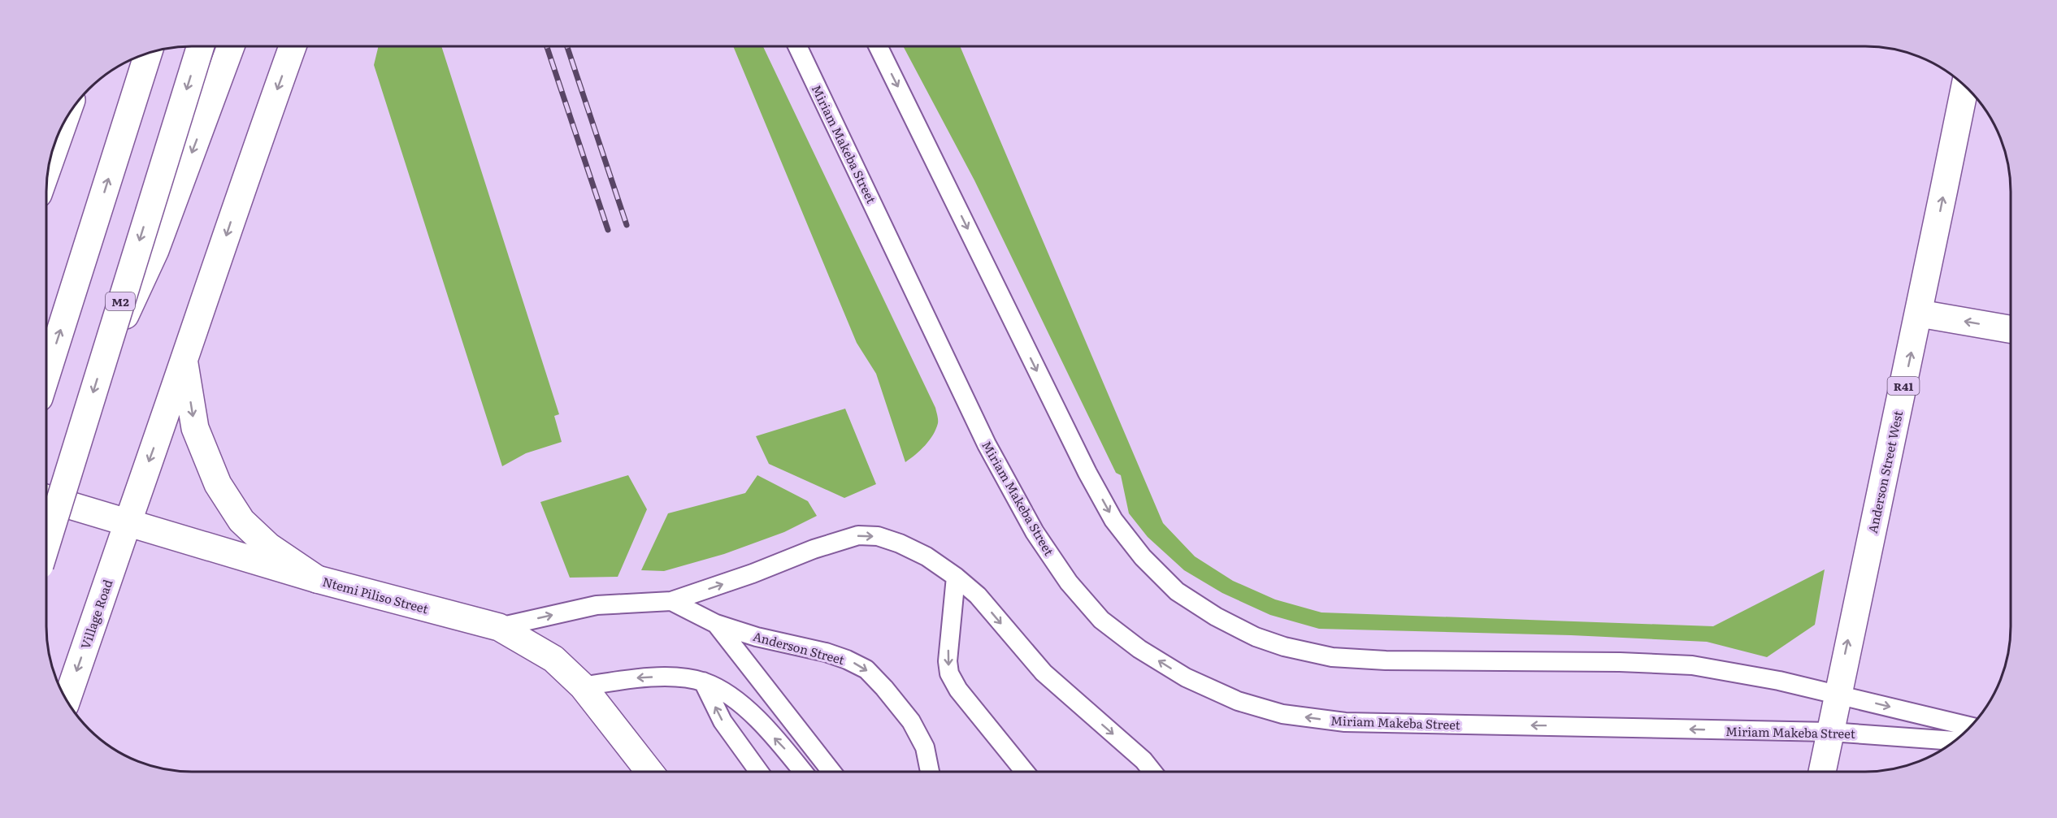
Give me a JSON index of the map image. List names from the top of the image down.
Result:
{
  "streets": {
    "main road": [
      "M2",
      "R41",
      "Anderson Street West",
      "Ntemi Piliso Street",
      "Village Road"
    ],
    "lane": ["Miriam Makeba Street", "Anderson Street"]
  },
  "crossings": [
    ["Miriam Makeba Street", "Anderson Street West"],
    ["Ntemi Piliso Street", "Village Road"],
    ["Ntemi Piliso Street", "Anderson Street"]
  ],
  "one_way": ["Miriam Makeba Street", "Anderson Street West", "Anderson Street"]
}
